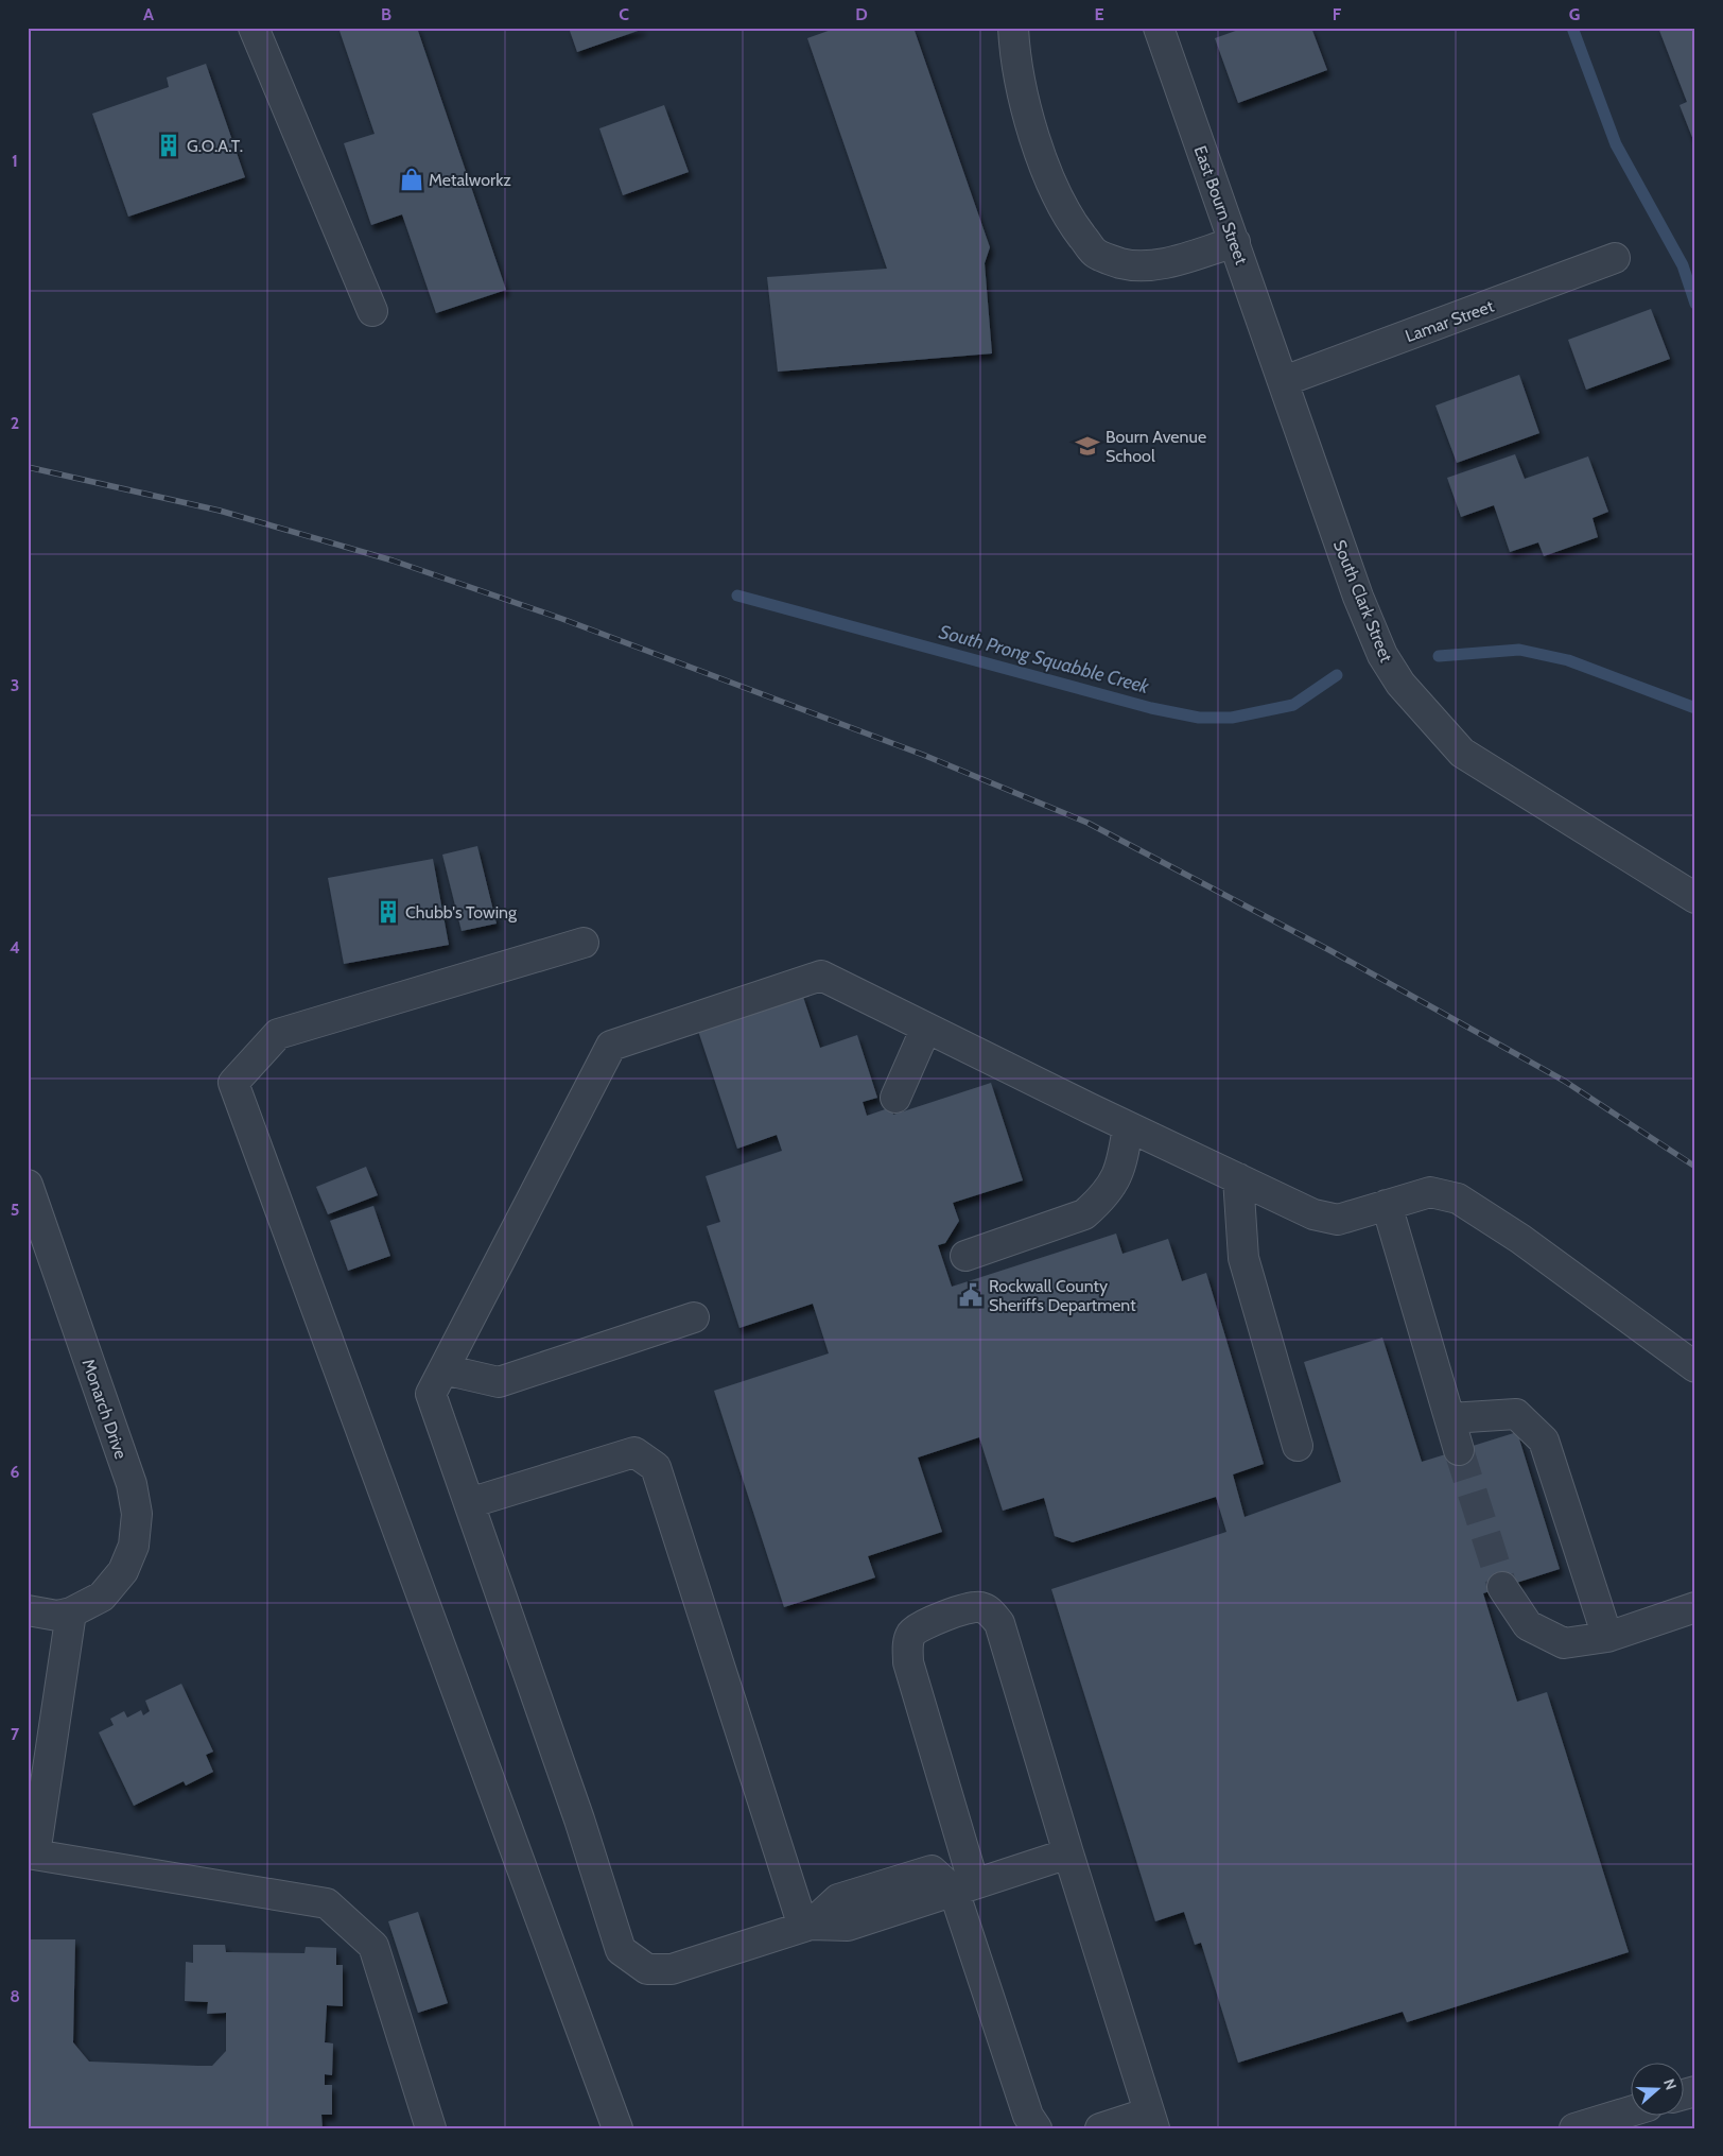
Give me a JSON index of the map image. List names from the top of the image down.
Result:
{
  "streets": {
    "street": [
      "East Bourn Street",
      "Lamar Street",
      "South Clark Street",
      "Monarch Drive"
    ]
  },
  "crossings": [
    ["East Bourn Street", "Lamar Street"],
    ["East Bourn Street", "South Clark Street"],
    ["Lamar Street", "South Clark Street"]
  ],
  "water": ["South Prong Squabble Creek"],
  "places": {
    "building": ["G.O.A.T.", "Chubb's Towing"],
    "shop": ["Metalworkz"],
    "school or university": ["Bourn Avenue School"],
    "public building": ["Rockwall County Sheriffs Department"]
  },
  "north": "right",
  "grid": {
    "columns": [
      "A",
      "B",
      "C",
      "D",
      "E",
      "F",
      "G"
    ],
    "rows": [
      "1",
      "2",
      "3",
      "4",
      "5",
      "6",
      "7",
      "8"
    ]
  }
}
